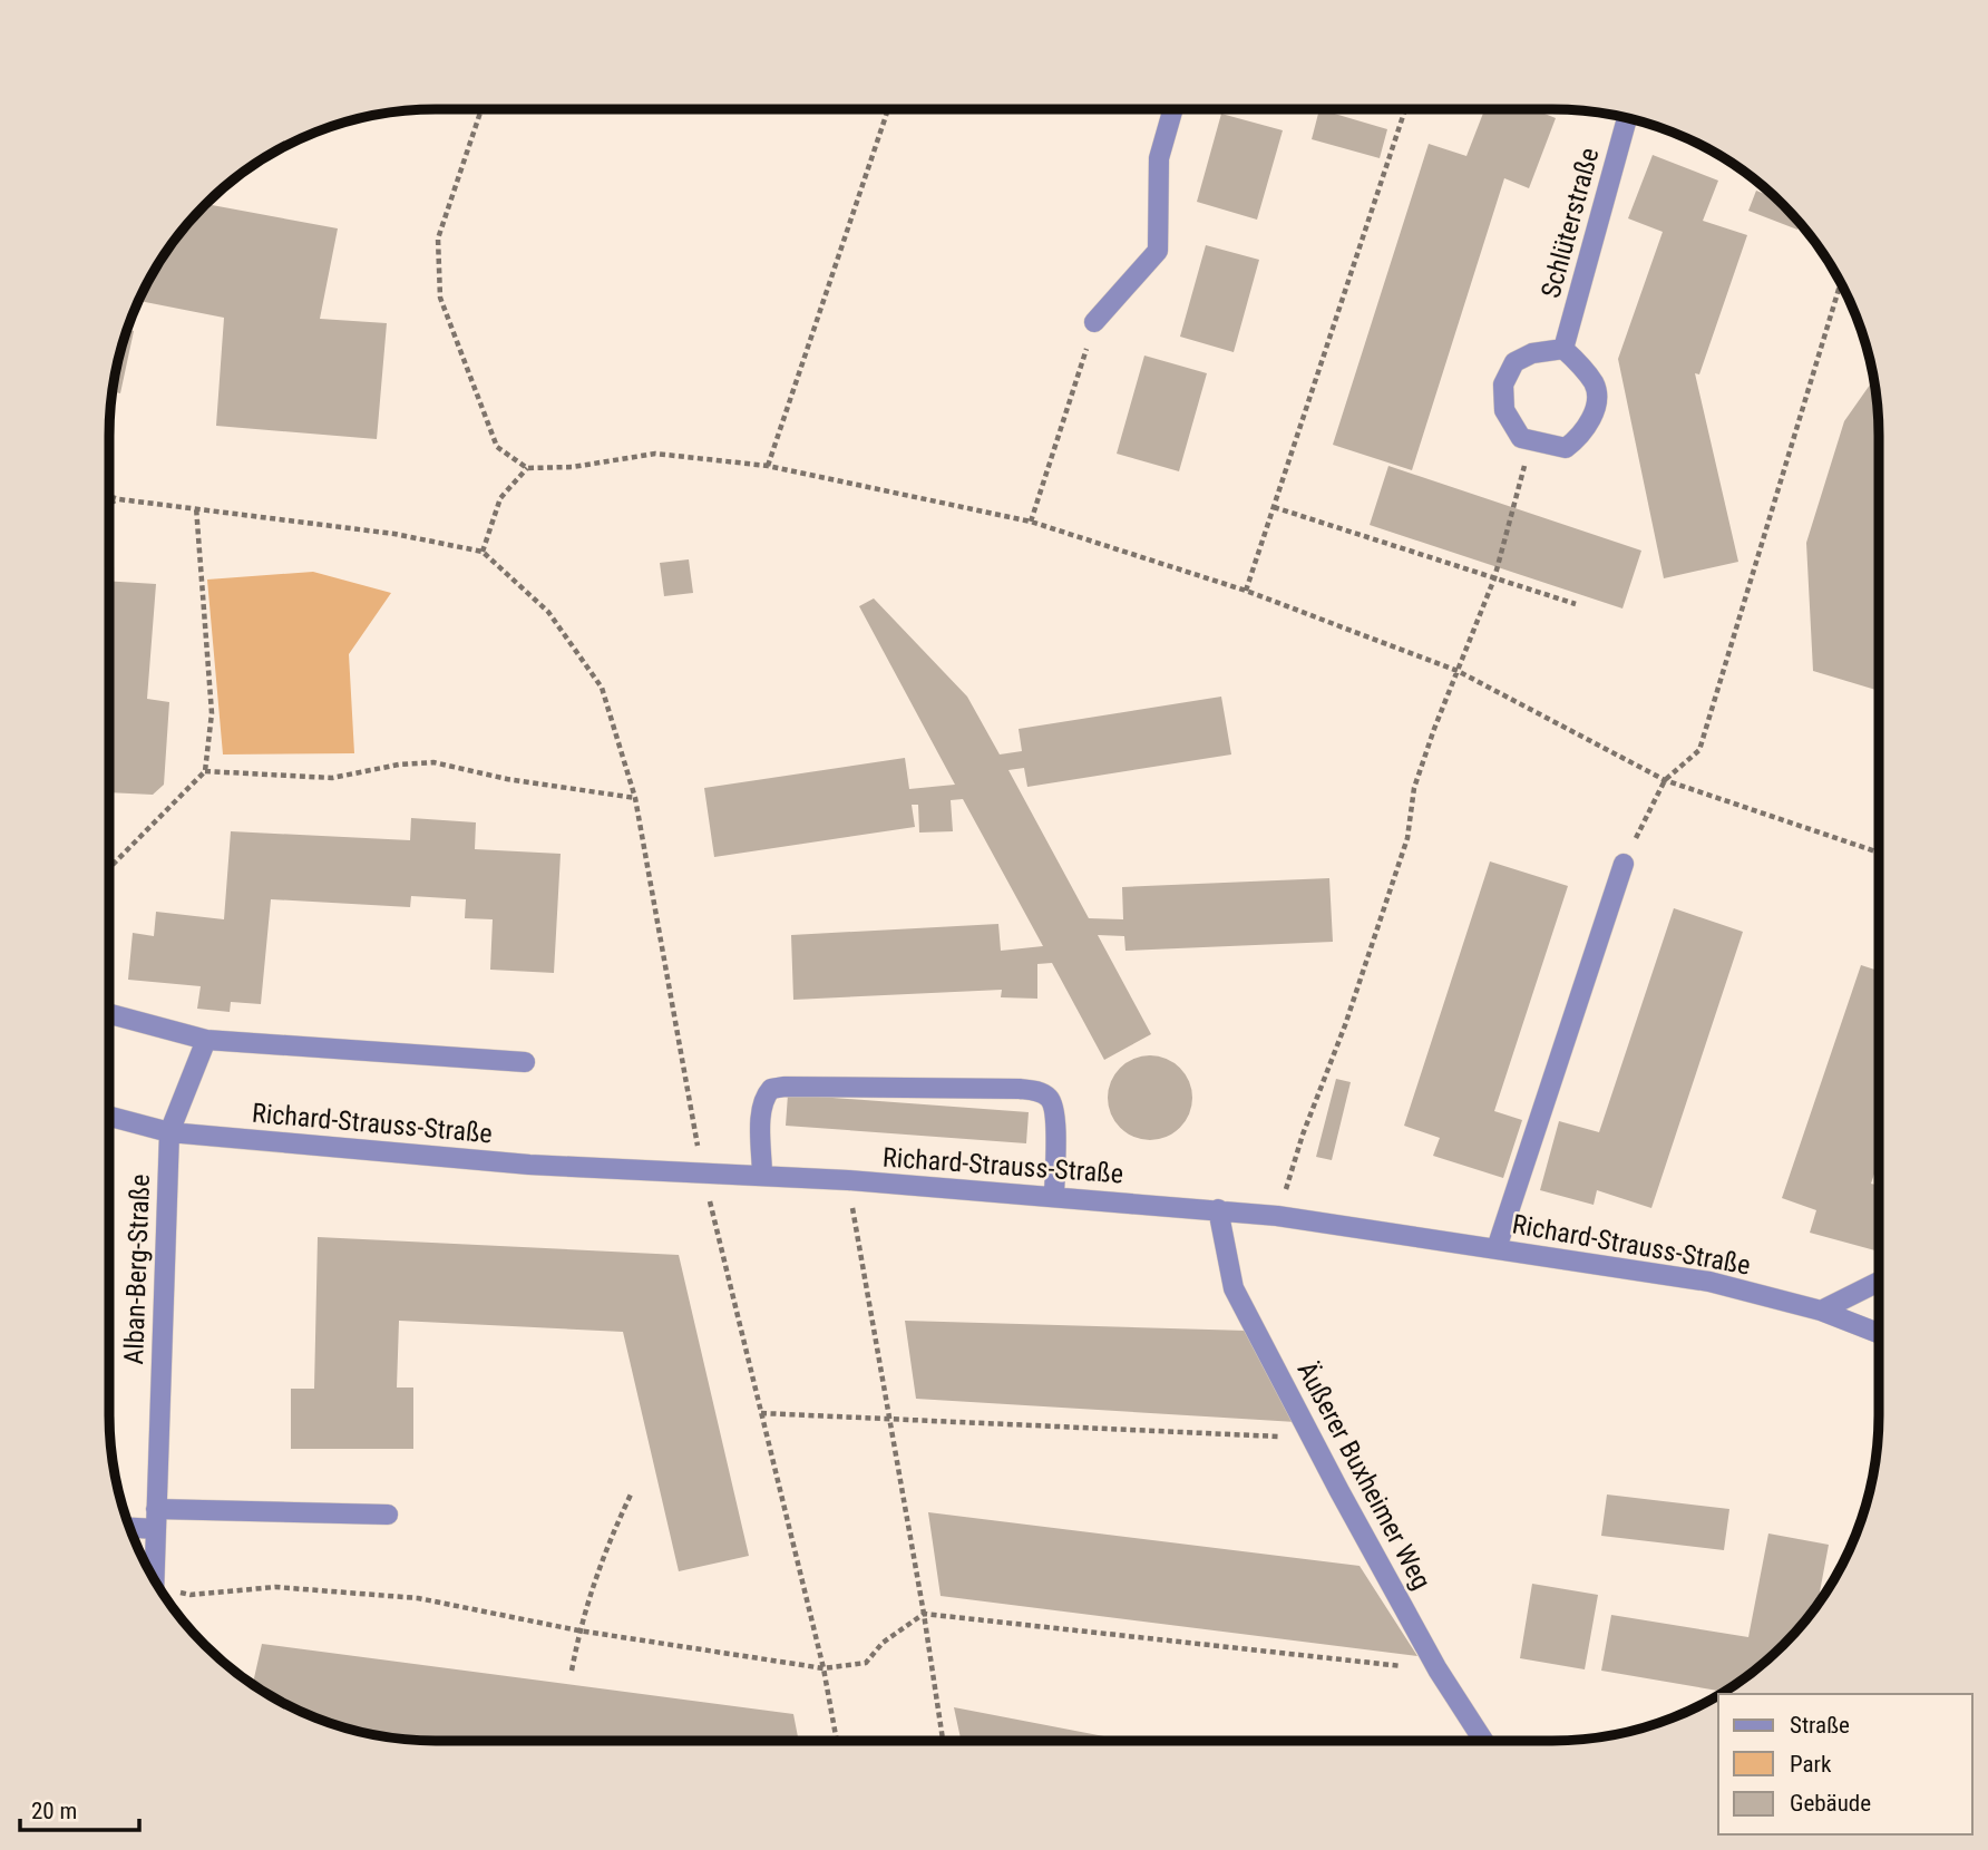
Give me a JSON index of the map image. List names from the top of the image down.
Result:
{
  "streets": {
    "street": [
      "Schlüterstraße",
      "Richard-Strauss-Straße",
      "Alban-Berg-Straße",
      "Äußerer Buxheimer Weg"
    ]
  },
  "crossings": [
    ["Richard-Strauss-Straße", "Alban-Berg-Straße"],
    ["Richard-Strauss-Straße", "Äußerer Buxheimer Weg"]
  ],
  "legend": ["Straße", "Park", "Gebäude"],
  "scale_bar": "20 m"
}
